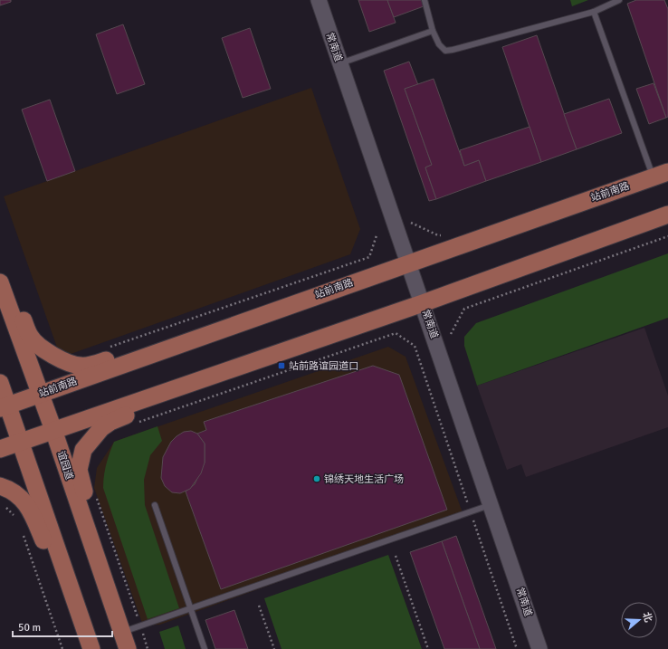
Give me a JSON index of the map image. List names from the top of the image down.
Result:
{
  "streets": {
    "main road": ["站前南路", "谊园道"],
    "street": ["常南道"]
  },
  "crossings": [
    ["常南道", "站前南路"],
    ["站前南路", "谊园道"]
  ],
  "places": {
    "transit": ["站前路谊园道口"],
    "other": ["锦绣天地生活广场"]
  },
  "scale_bar": "50 m",
  "north": "right"
}
